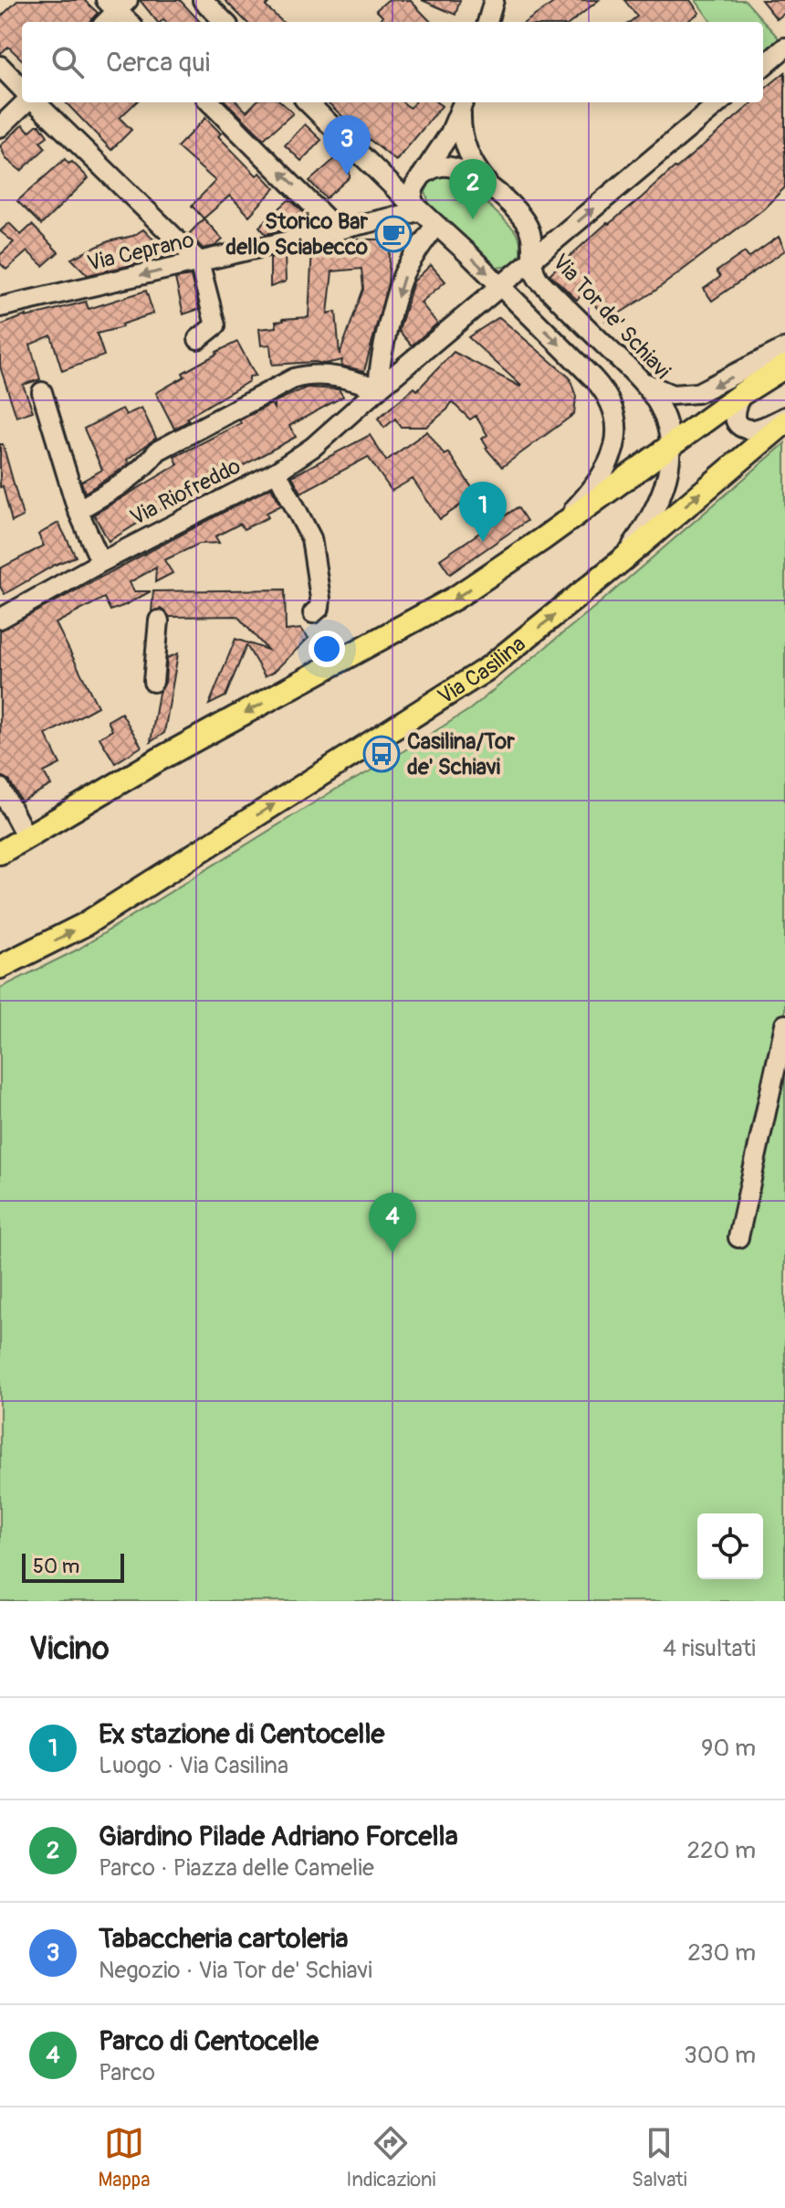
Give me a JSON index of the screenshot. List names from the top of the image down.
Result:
{
  "streets": {
    "main road": ["Via Casilina"],
    "street": ["Via Ceprano", "Via Tor de' Schiavi", "Via Riofreddo"]
  },
  "crossings": [
    ["Via Tor de' Schiavi", "Via Riofreddo"]
  ],
  "one_way": ["Via Ceprano"],
  "places": {
    "cafe": ["Storico Bar dello Sciabecco"],
    "bus stop": ["Casilina/Tor de' Schiavi"]
  },
  "scale_bar": "50 m",
  "page": {
    "search": "Cerca qui",
    "pins": [
      "3",
      "2",
      "1",
      "4"
    ],
    "scale": "50 m",
    "heading": ["Vicino", "4 risultati"],
    "list": [
      {
        "mark": "1",
        "name": "Ex stazione di Centocelle",
        "note": "Luogo · Via Casilina",
        "value": "90 m"
      },
      {
        "mark": "2",
        "name": "Giardino Pilade Adriano Forcella",
        "note": "Parco · Piazza delle Camelie",
        "value": "220 m"
      },
      {
        "mark": "3",
        "name": "Tabaccheria cartoleria",
        "note": "Negozio · Via Tor de' Schiavi",
        "value": "230 m"
      },
      {
        "mark": "4",
        "name": "Parco di Centocelle",
        "note": "Parco",
        "value": "300 m"
      }
    ],
    "nav": ["Mappa", "Indicazioni", "Salvati"]
  }
}
